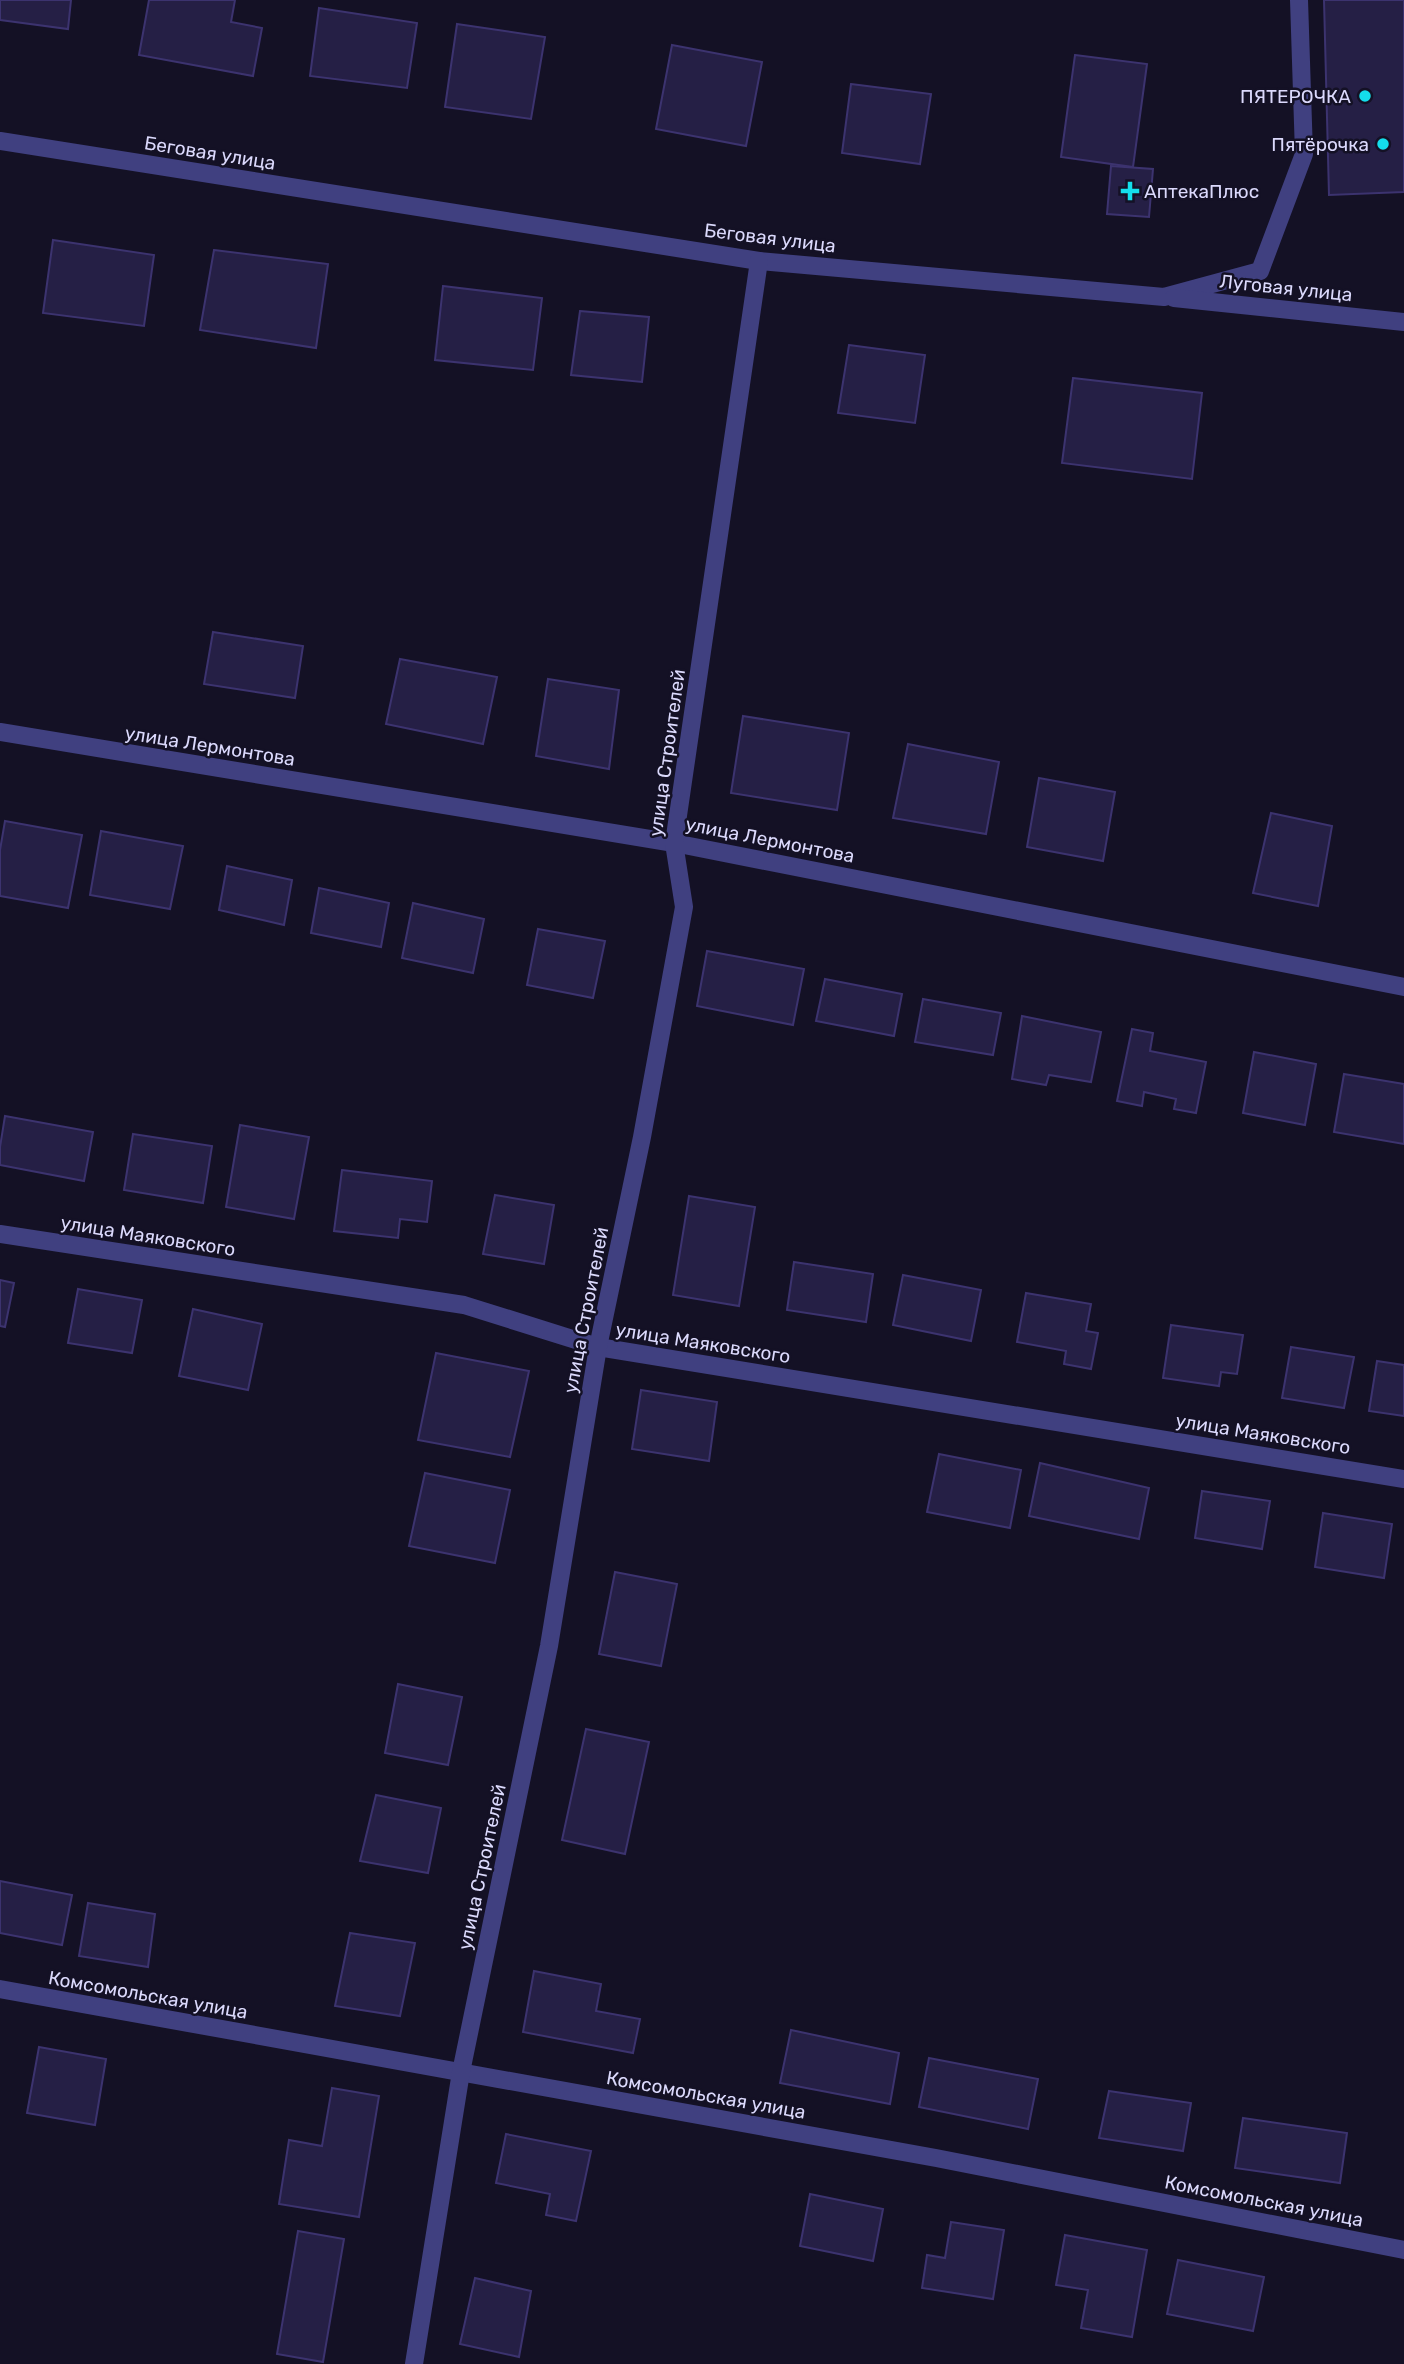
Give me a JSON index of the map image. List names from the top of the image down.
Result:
{
  "streets": {
    "street": [
      "Беговая улица",
      "Луговая улица",
      "улица Лермонтова",
      "улица Строителей",
      "улица Маяковского",
      "Комсомольская улица"
    ]
  },
  "crossings": [
    ["Беговая улица", "Луговая улица"],
    ["Беговая улица", "улица Строителей"],
    ["улица Лермонтова", "улица Строителей"],
    ["улица Строителей", "улица Маяковского"],
    ["улица Строителей", "Комсомольская улица"]
  ],
  "places": {
    "other": ["ПЯТЕРОЧКА", "Пятёрочка"],
    "health": ["АптекаПлюс"]
  }
}
